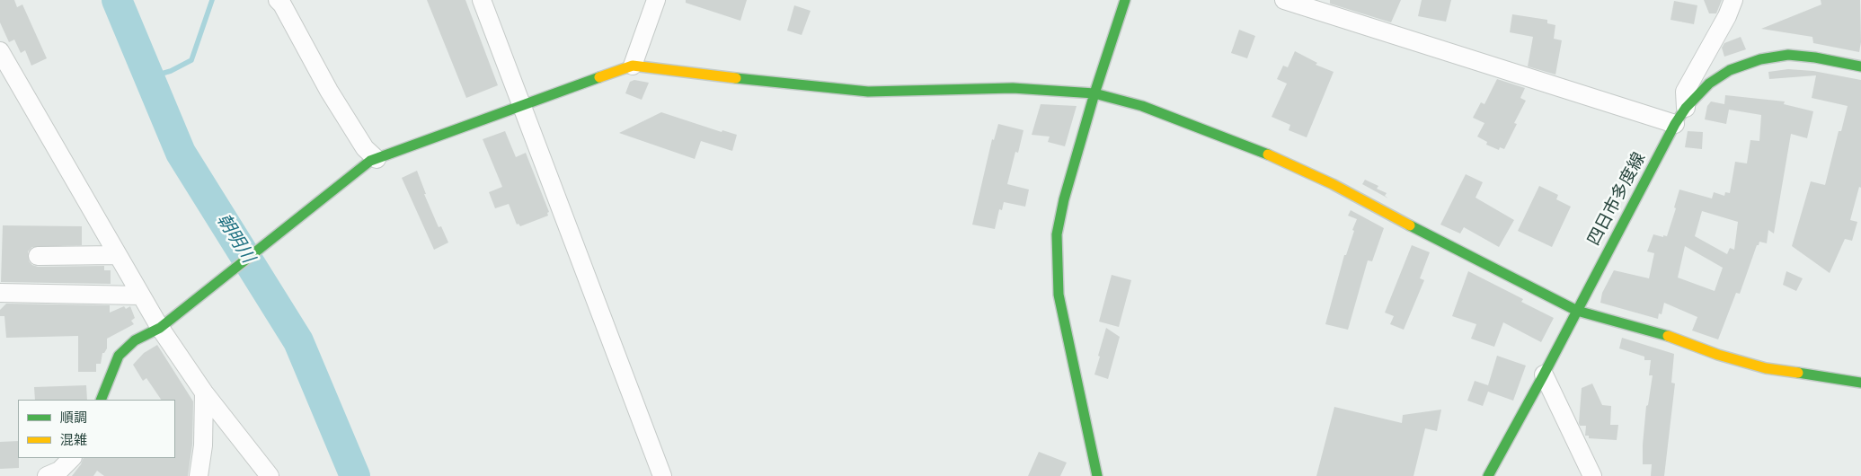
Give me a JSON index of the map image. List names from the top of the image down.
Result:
{
  "streets": {
    "street": ["四日市多度線"]
  },
  "water": ["朝明川"],
  "legend": ["順調", "混雑"]
}
